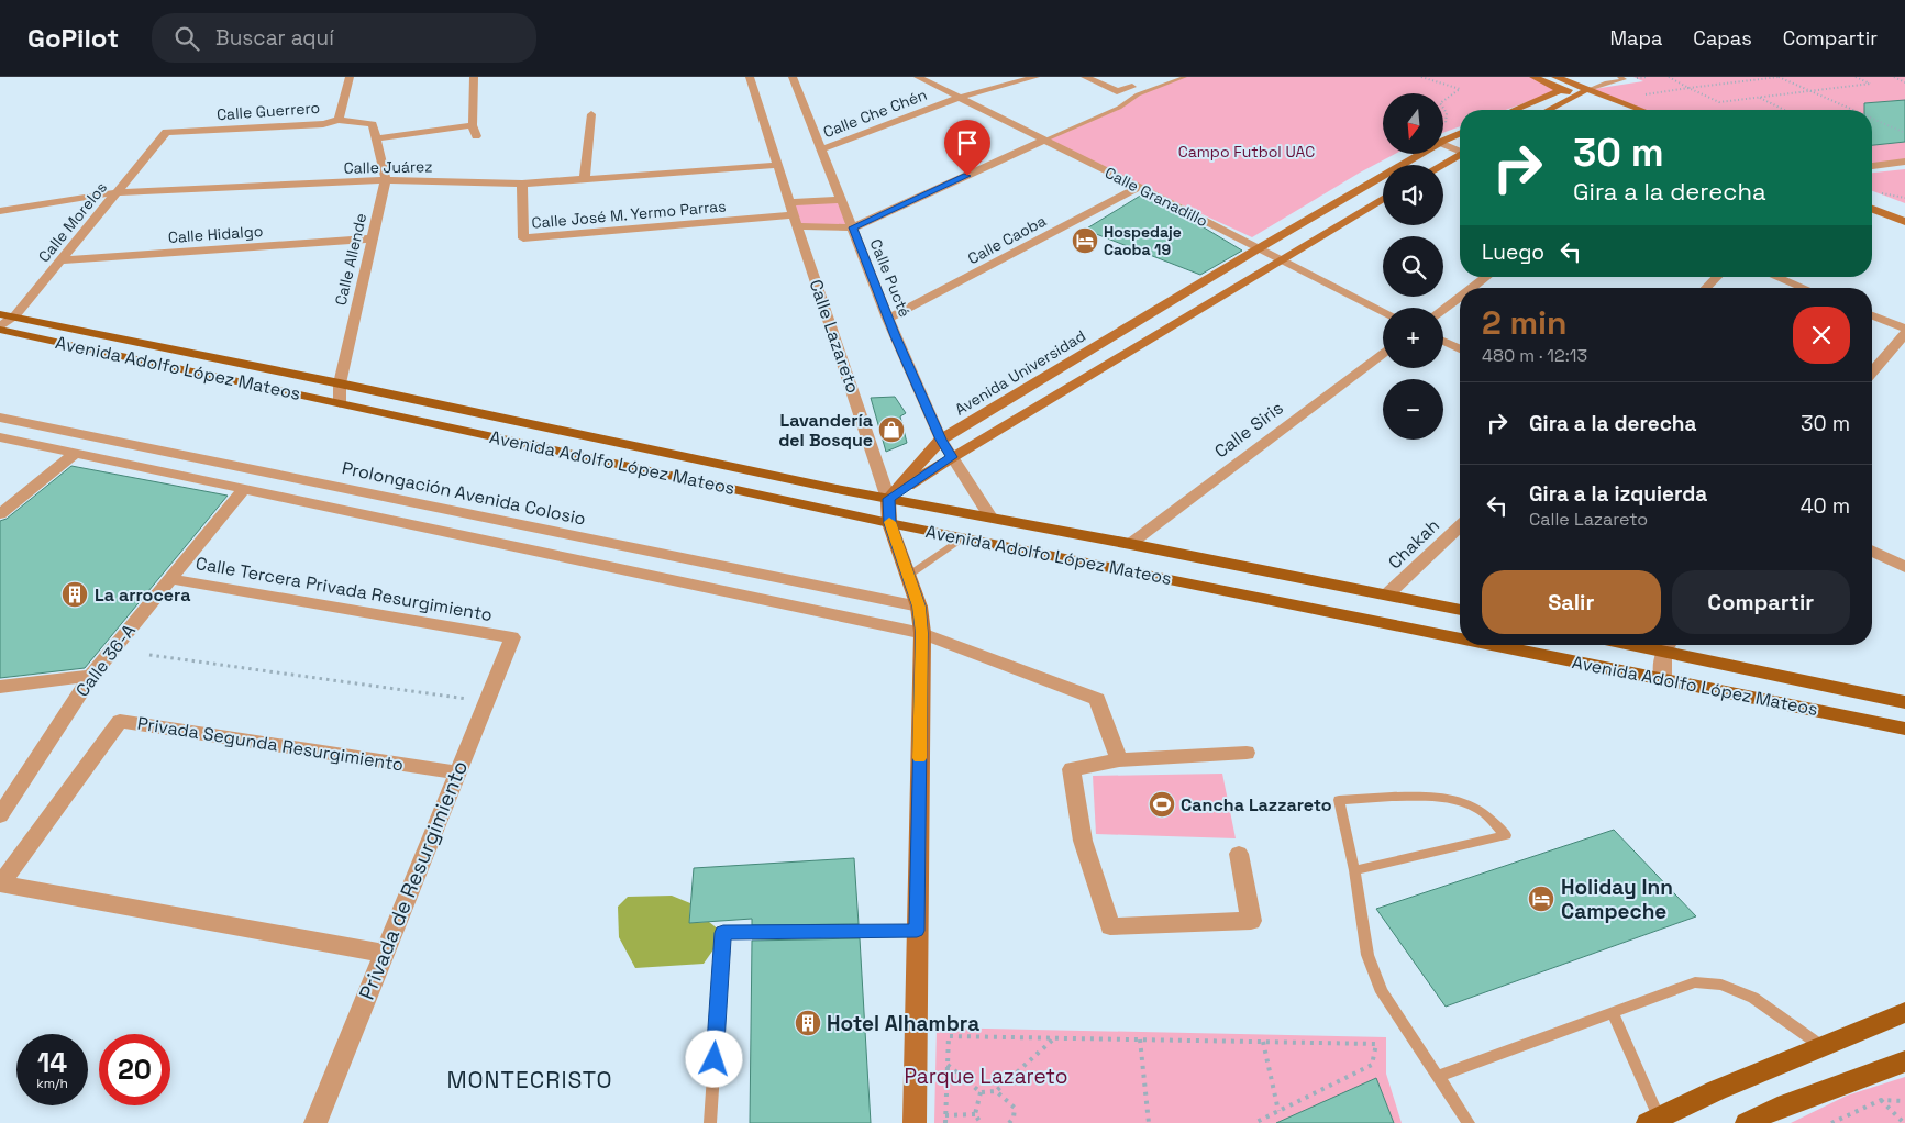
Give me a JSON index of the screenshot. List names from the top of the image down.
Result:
{
  "streets": {
    "main road": ["Avenida Adolfo López Mateos"],
    "street": [
      "Calle Guerrero",
      "Calle Che Chén",
      "Calle Juárez",
      "Calle Granadillo",
      "Calle José M. Yermo Parras",
      "Calle Morelos",
      "Calle Hidalgo",
      "Calle Caoba",
      "Calle Allende",
      "Calle Pucté",
      "Calle Lazareto",
      "Avenida Universidad",
      "Calle Siris",
      "Prolongación Avenida Colosio",
      "Chakah",
      "Calle Tercera Privada Resurgimiento",
      "Calle 36-A",
      "Privada Segunda Resurgimiento",
      "Privada de Resurgimiento"
    ]
  },
  "crossings": [
    ["Calle Guerrero", "Calle Morelos"],
    ["Calle Guerrero", "Calle Allende"],
    ["Calle Che Chén", "Calle Granadillo"],
    ["Calle Che Chén", "Calle Pucté"],
    ["Calle Juárez", "Calle José M. Yermo Parras"],
    ["Calle Juárez", "Calle Morelos"],
    ["Calle Juárez", "Calle Allende"],
    ["Calle Juárez", "Calle Lazareto"],
    ["Calle Granadillo", "Calle Caoba"],
    ["Calle Granadillo", "Avenida Universidad"],
    ["Calle José M. Yermo Parras", "Calle Lazareto"],
    ["Calle Morelos", "Calle Hidalgo"],
    ["Calle Morelos", "Avenida Adolfo López Mateos"],
    ["Calle Hidalgo", "Calle Allende"],
    ["Calle Caoba", "Calle Pucté"],
    ["Calle Allende", "Avenida Adolfo López Mateos"],
    ["Calle Pucté", "Avenida Adolfo López Mateos"],
    ["Calle Pucté", "Avenida Universidad"],
    ["Calle Lazareto", "Avenida Adolfo López Mateos"],
    ["Calle Lazareto", "Avenida Universidad"],
    ["Calle Lazareto", "Prolongación Avenida Colosio"],
    ["Avenida Adolfo López Mateos", "Avenida Universidad"],
    ["Avenida Adolfo López Mateos", "Calle Siris"],
    ["Avenida Adolfo López Mateos", "Chakah"],
    ["Calle Tercera Privada Resurgimiento", "Calle 36-A"],
    ["Calle Tercera Privada Resurgimiento", "Privada de Resurgimiento"],
    ["Privada Segunda Resurgimiento", "Privada de Resurgimiento"]
  ],
  "districts": ["MONTECRISTO"],
  "parks": ["Campo Futbol UAC", "Parque Lazareto"],
  "places": {
    "hotel": ["Hospedaje Caoba 19", "Holiday Inn Campeche"],
    "shop": ["Lavandería del Bosque"],
    "building": ["La arrocera", "Hotel Alhambra"],
    "sports": ["Cancha Lazzareto"]
  },
  "north": "bottom",
  "page": {
    "header": "GoPilot",
    "search": "Buscar aquí",
    "nav": ["Mapa", "Capas", "Compartir"],
    "map_buttons": ["+", "−"],
    "turn": ["30 m", "Gira a la derecha"],
    "then": "Luego",
    "heading": ["2 min", "480 m · 12:13"],
    "list": [
      {
        "name": "Gira a la derecha",
        "value": "30 m"
      },
      {
        "name": "Gira a la izquierda",
        "note": "Calle Lazareto",
        "value": "40 m"
      }
    ],
    "buttons": ["Salir", "Compartir"],
    "speed": "14 km/h",
    "limit": "20"
  }
}
